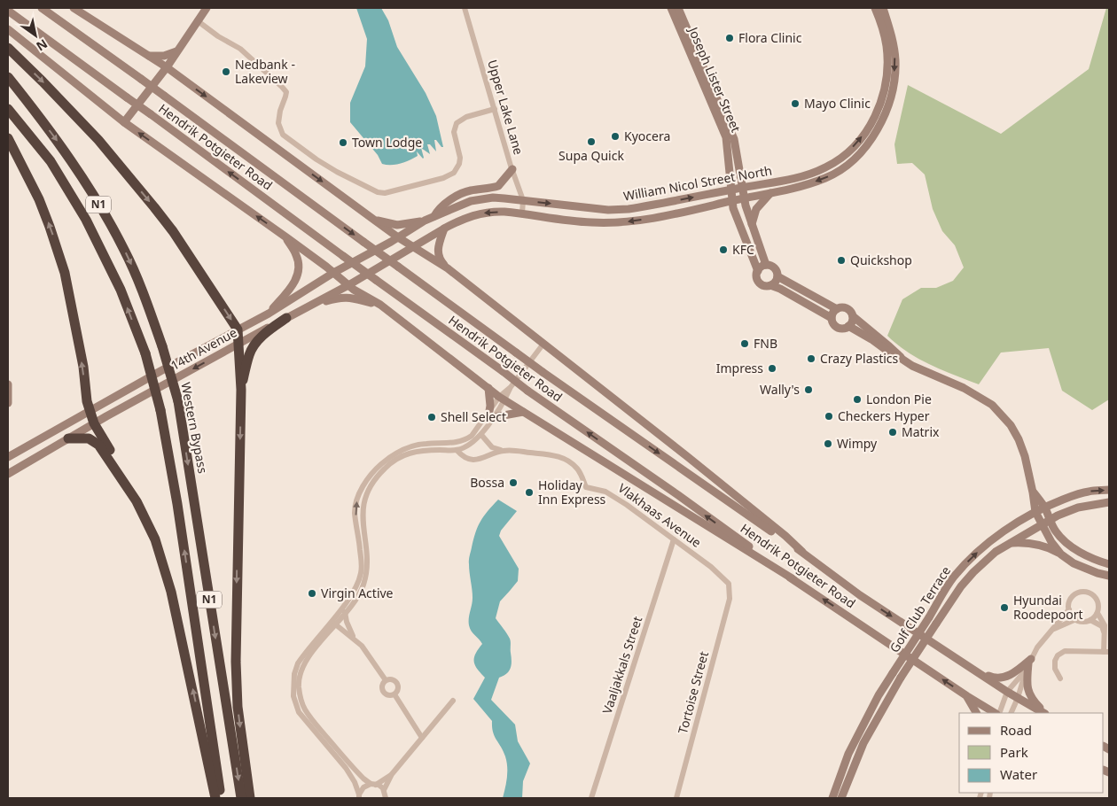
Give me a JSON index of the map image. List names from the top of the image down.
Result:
{
  "streets": {
    "highway": ["N1", "Western Bypass"],
    "main road": [
      "Joseph Lister Street",
      "Hendrik Potgieter Road",
      "William Nicol Street North",
      "14th Avenue",
      "Golf Club Terrace"
    ],
    "street": [
      "Upper Lake Lane",
      "Vlakhaas Avenue",
      "Vaaljakkals Street",
      "Tortoise Street"
    ]
  },
  "crossings": [
    ["Joseph Lister Street", "William Nicol Street North"],
    ["Upper Lake Lane", "William Nicol Street North"],
    ["William Nicol Street North", "14th Avenue"],
    ["Vlakhaas Avenue", "Vaaljakkals Street"],
    ["Vlakhaas Avenue", "Tortoise Street"]
  ],
  "places": [
    "Flora Clinic",
    "Nedbank - Lakeview",
    "Mayo Clinic",
    "Kyocera",
    "Supa Quick",
    "Town Lodge",
    "KFC",
    "Quickshop",
    "FNB",
    "Crazy Plastics",
    "Impress",
    "Wally's",
    "London Pie",
    "Checkers Hyper",
    "Shell Select",
    "Matrix",
    "Wimpy",
    "Bossa",
    "Holiday Inn Express",
    "Virgin Active",
    "Hyundai Roodepoort"
  ],
  "legend": ["Road", "Park", "Water"],
  "north": "bottom right"
}
